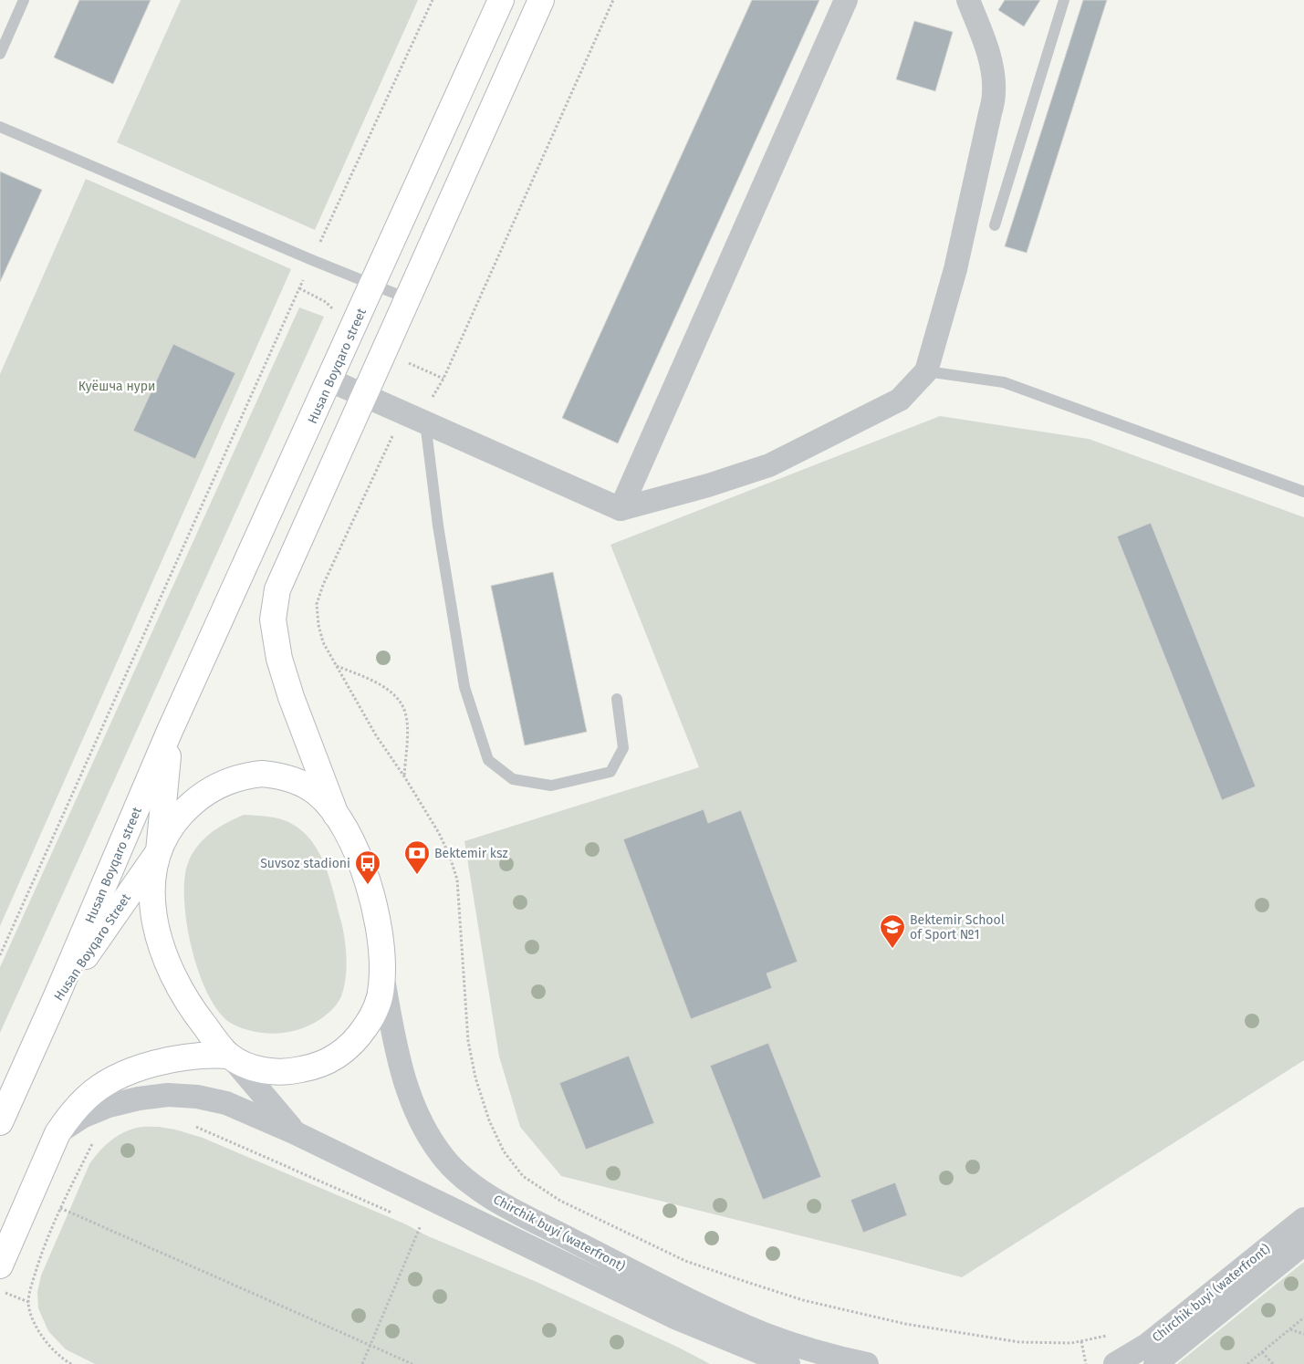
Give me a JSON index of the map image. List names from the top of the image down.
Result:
{
  "streets": {
    "main road": ["Husan Boyqaro street", "Husan Boyqaro Street"],
    "street": ["Chirchik buyi (waterfront)"]
  },
  "crossings": [
    ["Husan Boyqaro street", "Husan Boyqaro Street"],
    ["Husan Boyqaro Street", "Chirchik buyi (waterfront)"]
  ],
  "parks": ["Куёшча нури"],
  "places": {
    "bank": ["Bektemir ksz"],
    "bus stop": ["Suvsoz stadioni"],
    "school or university": ["Bektemir School of Sport №1"]
  }
}
